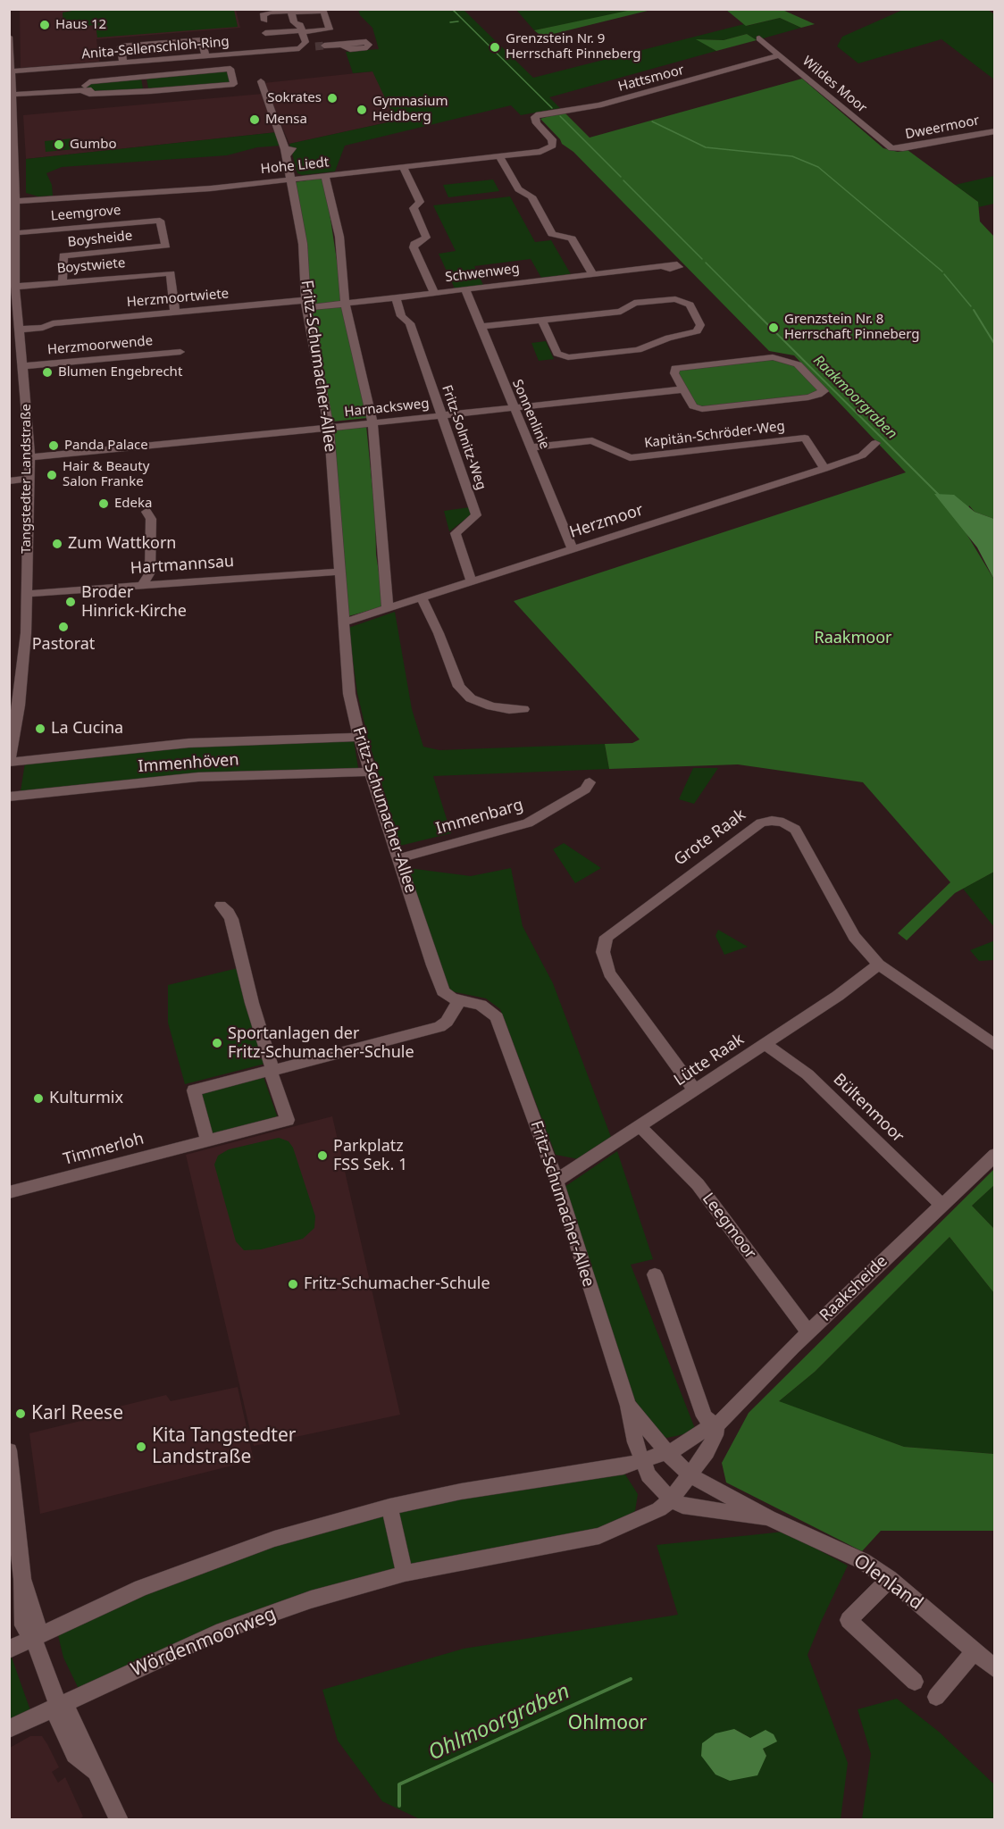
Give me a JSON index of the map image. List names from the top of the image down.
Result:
{
  "streets": {
    "street": [
      "Anita-Sellenschloh-Ring",
      "Hattsmoor",
      "Wildes Moor",
      "Dweermoor",
      "Hohe Liedt",
      "Leemgrove",
      "Boysheide",
      "Boystwiete",
      "Schwenweg",
      "Herzmoortwiete",
      "Herzmoorwende",
      "Fritz-Schumacher-Allee",
      "Harnacksweg",
      "Sonnenlinie",
      "Kapitän-Schröder-Weg",
      "Fritz-Solmitz-Weg",
      "Tangstedter Landstraße",
      "Herzmoor",
      "Hartmannsau",
      "Immenhöven",
      "Immenbarg",
      "Grote Raak",
      "Lütte Raak",
      "Bültenmoor",
      "Timmerloh",
      "Leegmoor",
      "Raaksheide",
      "Olenland",
      "Wördenmoorweg"
    ]
  },
  "crossings": [
    ["Anita-Sellenschloh-Ring", "Tangstedter Landstraße"],
    ["Hattsmoor", "Wildes Moor"],
    ["Hattsmoor", "Hohe Liedt"],
    ["Wildes Moor", "Dweermoor"],
    ["Hohe Liedt", "Fritz-Schumacher-Allee"],
    ["Hohe Liedt", "Tangstedter Landstraße"],
    ["Leemgrove", "Boysheide"],
    ["Leemgrove", "Tangstedter Landstraße"],
    ["Boysheide", "Boystwiete"],
    ["Boystwiete", "Herzmoortwiete"],
    ["Boystwiete", "Tangstedter Landstraße"],
    ["Schwenweg", "Herzmoortwiete"],
    ["Schwenweg", "Fritz-Schumacher-Allee"],
    ["Schwenweg", "Sonnenlinie"],
    ["Schwenweg", "Fritz-Solmitz-Weg"],
    ["Herzmoortwiete", "Fritz-Schumacher-Allee"],
    ["Herzmoortwiete", "Tangstedter Landstraße"],
    ["Herzmoorwende", "Tangstedter Landstraße"],
    ["Fritz-Schumacher-Allee", "Harnacksweg"],
    ["Fritz-Schumacher-Allee", "Herzmoor"],
    ["Fritz-Schumacher-Allee", "Hartmannsau"],
    ["Fritz-Schumacher-Allee", "Immenhöven"],
    ["Fritz-Schumacher-Allee", "Immenbarg"],
    ["Fritz-Schumacher-Allee", "Lütte Raak"],
    ["Fritz-Schumacher-Allee", "Raaksheide"],
    ["Fritz-Schumacher-Allee", "Olenland"],
    ["Fritz-Schumacher-Allee", "Wördenmoorweg"],
    ["Harnacksweg", "Sonnenlinie"],
    ["Harnacksweg", "Fritz-Solmitz-Weg"],
    ["Harnacksweg", "Tangstedter Landstraße"],
    ["Sonnenlinie", "Kapitän-Schröder-Weg"],
    ["Sonnenlinie", "Herzmoor"],
    ["Kapitän-Schröder-Weg", "Herzmoor"],
    ["Fritz-Solmitz-Weg", "Herzmoor"],
    ["Tangstedter Landstraße", "Hartmannsau"],
    ["Tangstedter Landstraße", "Immenhöven"],
    ["Grote Raak", "Lütte Raak"],
    ["Lütte Raak", "Bültenmoor"],
    ["Lütte Raak", "Leegmoor"],
    ["Bültenmoor", "Raaksheide"],
    ["Leegmoor", "Raaksheide"],
    ["Raaksheide", "Olenland"],
    ["Raaksheide", "Wördenmoorweg"],
    ["Olenland", "Wördenmoorweg"]
  ],
  "water": ["Raakmoorgraben", "Ohlmoorgraben"],
  "parks": ["Raakmoor", "Ohlmoor"],
  "places": [
    "Haus 12",
    "Grenzstein Nr. 9 Herrschaft Pinneberg",
    "Sokrates",
    "Gymnasium Heidberg",
    "Mensa",
    "Gumbo",
    "Grenzstein Nr. 8 Herrschaft Pinneberg",
    "Blumen Engebrecht",
    "Panda Palace",
    "Hair & Beauty Salon Franke",
    "Edeka",
    "Zum Wattkorn",
    "Broder Hinrick-Kirche",
    "Pastorat",
    "La Cucina",
    "Sportanlagen der Fritz-Schumacher-Schule",
    "Kulturmix",
    "Parkplatz FSS Sek. 1",
    "Fritz-Schumacher-Schule",
    "Karl Reese",
    "Kita Tangstedter Landstraße"
  ]
}
